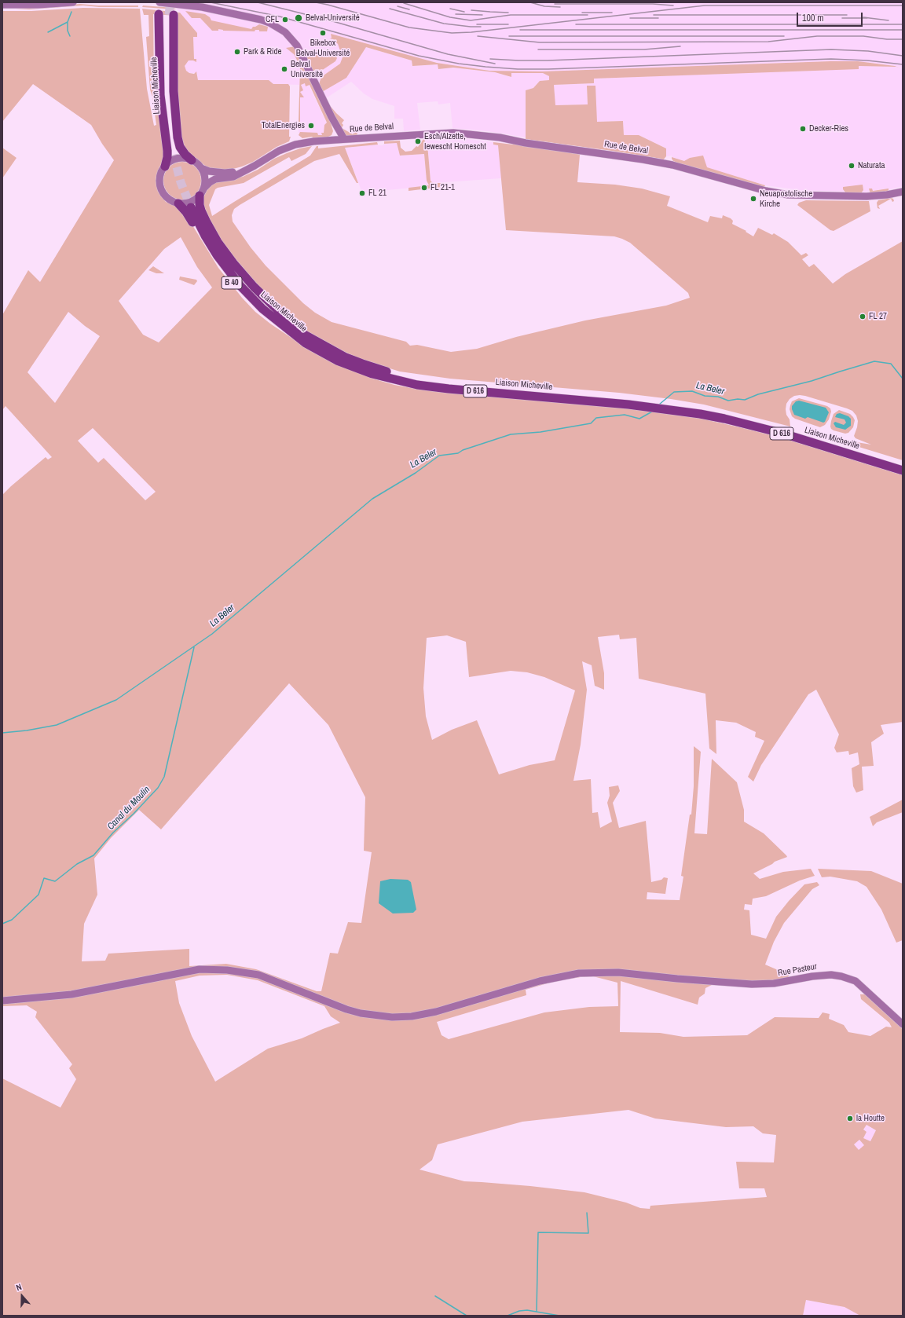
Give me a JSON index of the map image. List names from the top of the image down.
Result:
{
  "streets": {
    "highway": ["Liaison Micheville", "B 40", "D 616"],
    "main road": ["Rue de Belval", "Rue Pasteur"]
  },
  "crossings": [
    ["Liaison Micheville", "B 40"]
  ],
  "water": ["La Beler", "Canal du Moulin"],
  "places": [
    "Belval-Université",
    "CFL",
    "Bikebox Belval-Université",
    "Park & Ride",
    "Belval Université",
    "TotalEnergies",
    "Decker-Ries",
    "Esch/Alzette, Iewescht Homescht",
    "Naturata",
    "FL 21-1",
    "FL 21",
    "Neuapostolische Kirche",
    "FL 27",
    "la Houtte"
  ],
  "scale_bar": "100 m",
  "north": "top"
}
